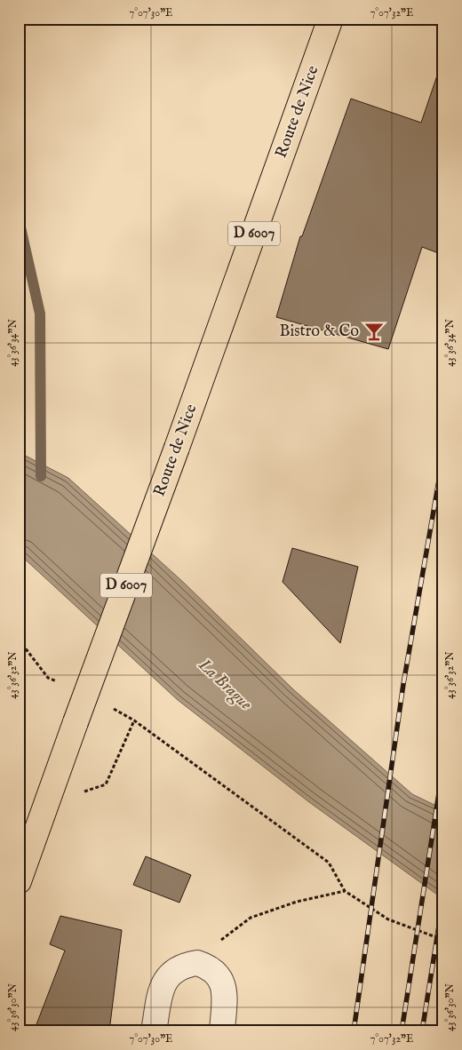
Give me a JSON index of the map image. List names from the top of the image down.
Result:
{
  "streets": {
    "main road": ["Route de Nice", "D 6007"]
  },
  "water": ["La Brague"],
  "places": {
    "bar": ["Bistro & Co"]
  },
  "coordinates": [
    "7°07'30\"E",
    "7°07'32\"E",
    "43°36'34\"N",
    "43°36'32\"N",
    "43°36'30\"N"
  ]
}
